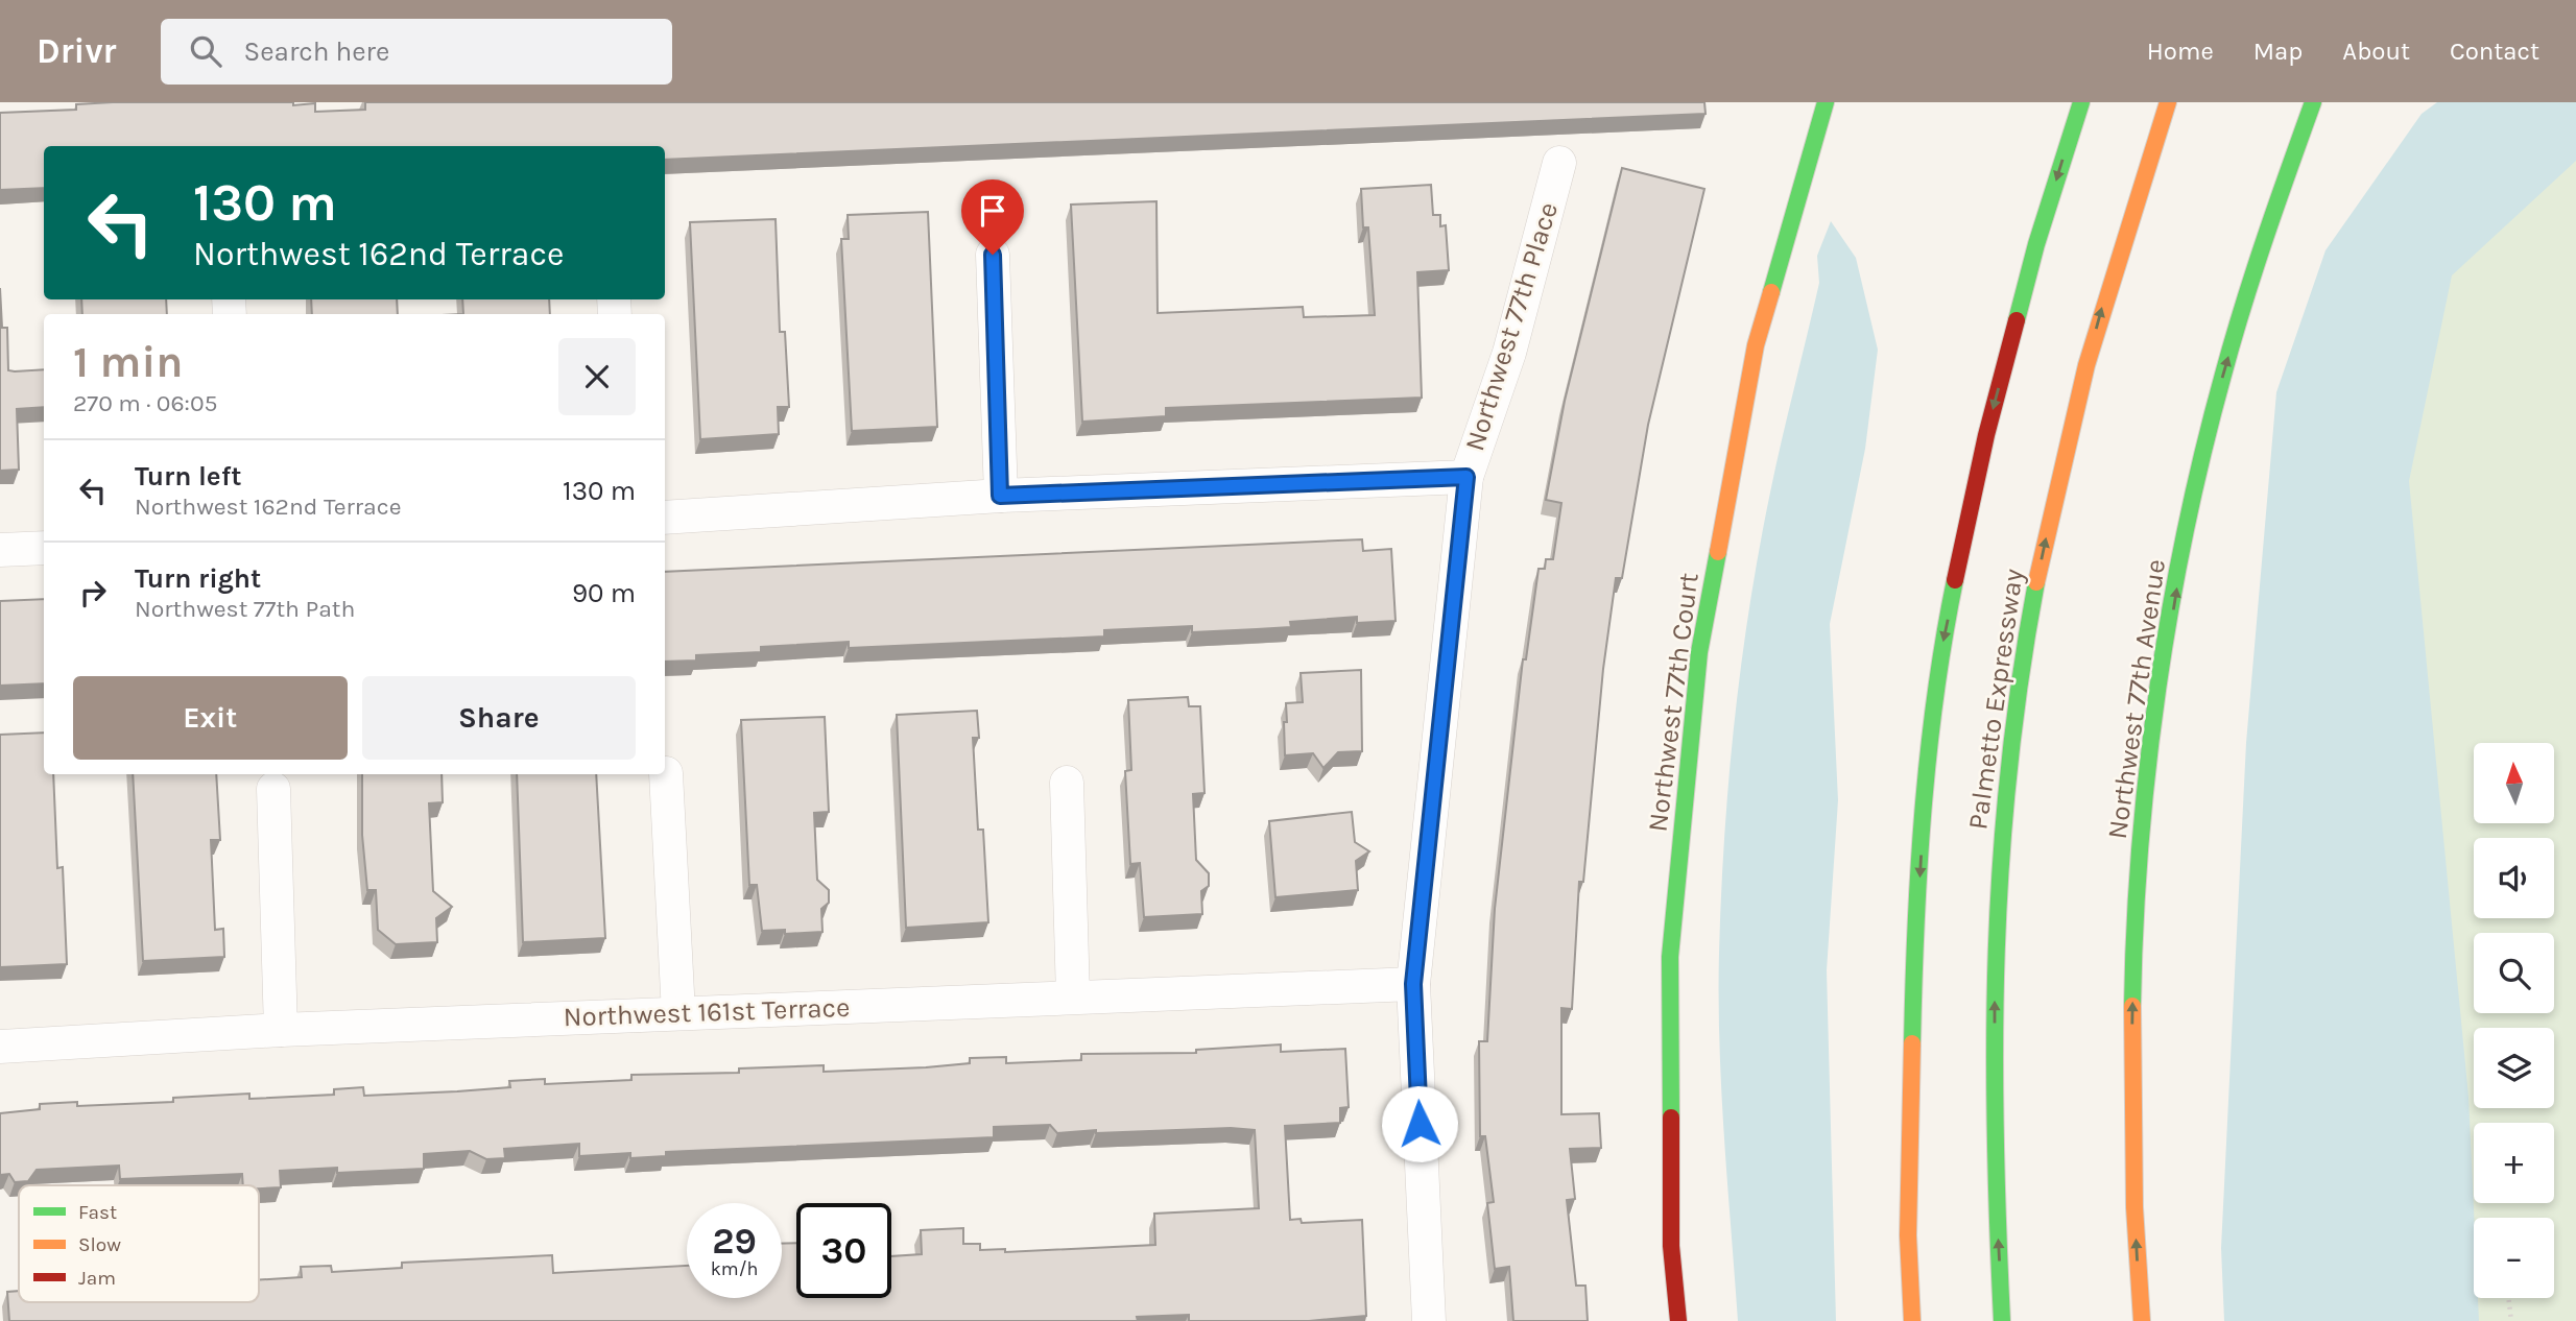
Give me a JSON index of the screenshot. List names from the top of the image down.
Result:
{
  "streets": {
    "main road": ["Palmetto Expressway", "Northwest 77th Avenue", "Northwest 77th Court"],
    "street": ["Northwest 77th Place", "Northwest 161st Terrace"]
  },
  "crossings": [
    ["Northwest 77th Place", "Northwest 161st Terrace"]
  ],
  "one_way": ["Northwest 77th Avenue"],
  "legend": ["Fast", "Slow", "Jam"],
  "north": "top",
  "page": {
    "header": "Drivr",
    "search": "Search here",
    "nav": [
      "Home",
      "Map",
      "About",
      "Contact"
    ],
    "turn": ["130 m", "Northwest 162nd Terrace"],
    "heading": ["1 min", "270 m · 06:05"],
    "list": [
      {
        "name": "Turn left",
        "note": "Northwest 162nd Terrace",
        "value": "130 m"
      },
      {
        "name": "Turn right",
        "note": "Northwest 77th Path",
        "value": "90 m"
      }
    ],
    "buttons": ["Exit", "Share"],
    "map_buttons": ["+", "−"],
    "speed": "29 km/h",
    "limit": "30"
  }
}
